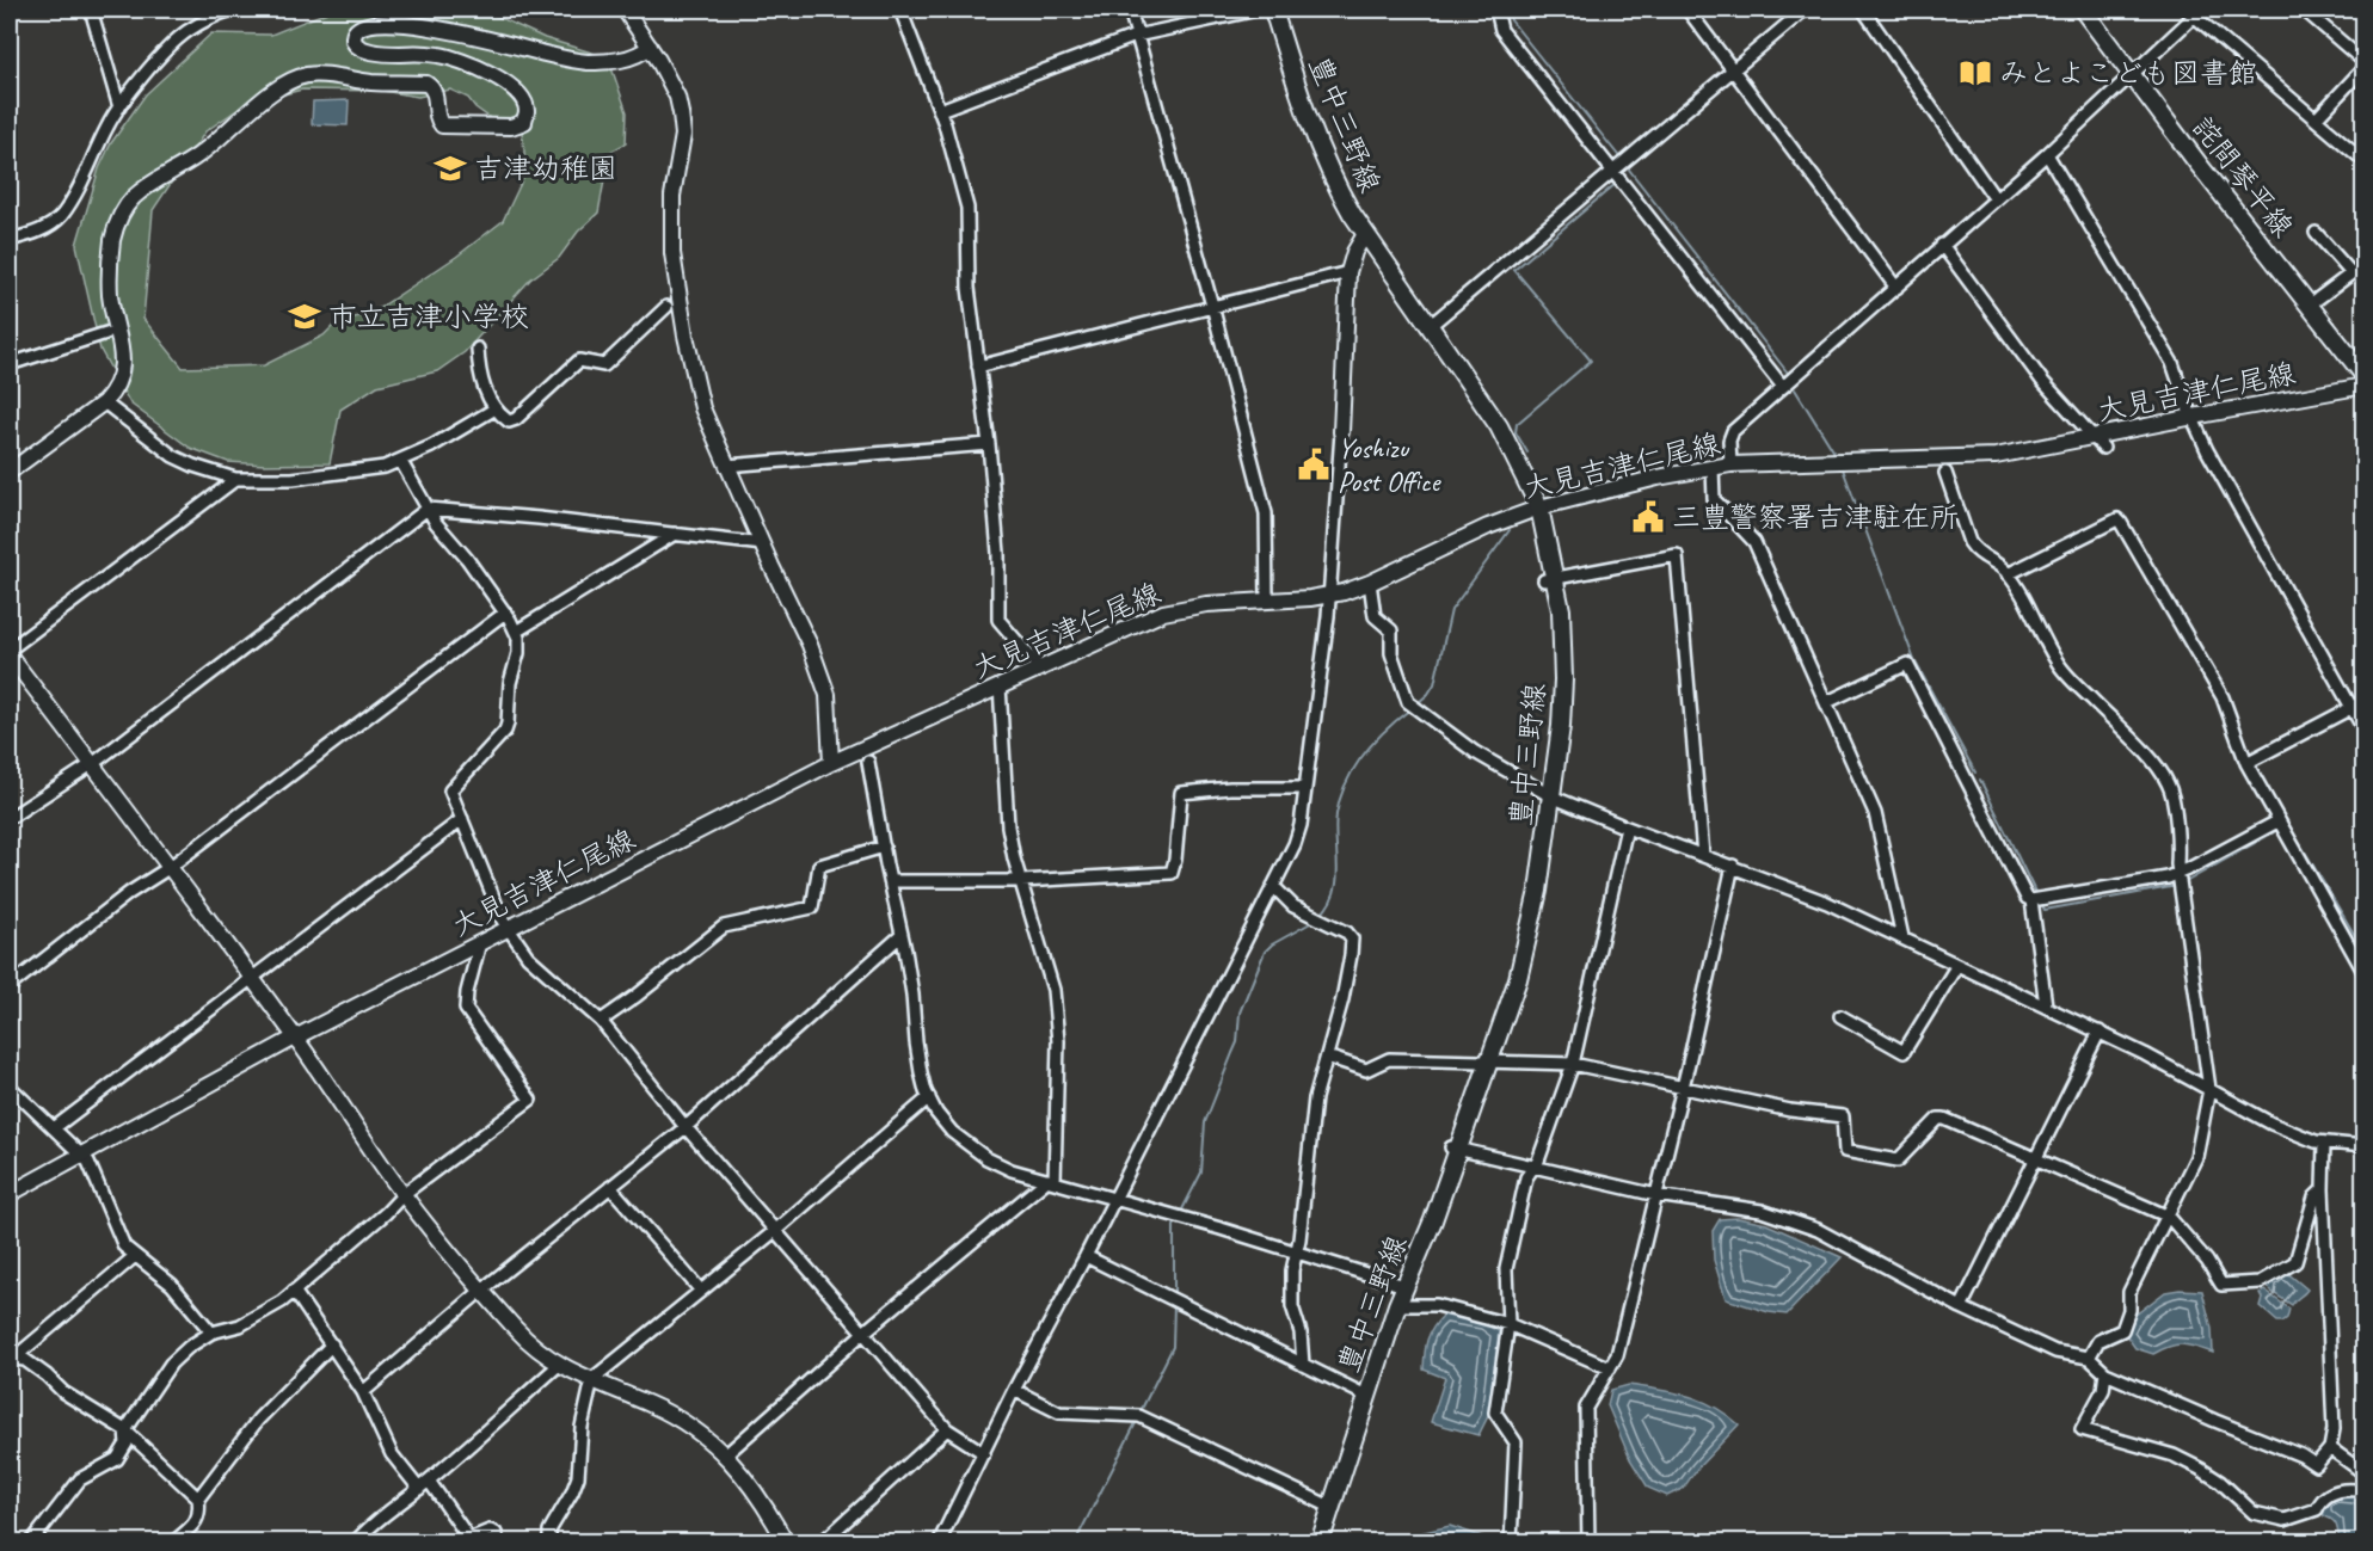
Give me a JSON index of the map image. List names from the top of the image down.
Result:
{
  "streets": {
    "main road": ["豊中三野線", "詫間琴平線"],
    "street": ["大見吉津仁尾線"]
  },
  "crossings": [
    ["豊中三野線", "大見吉津仁尾線"]
  ],
  "places": {
    "library": ["みとよこども図書館"],
    "school or university": ["吉津幼稚園", "市立吉津小学校"],
    "public building": ["Yoshizu Post Office", "三豊警察署吉津駐在所"]
  }
}
